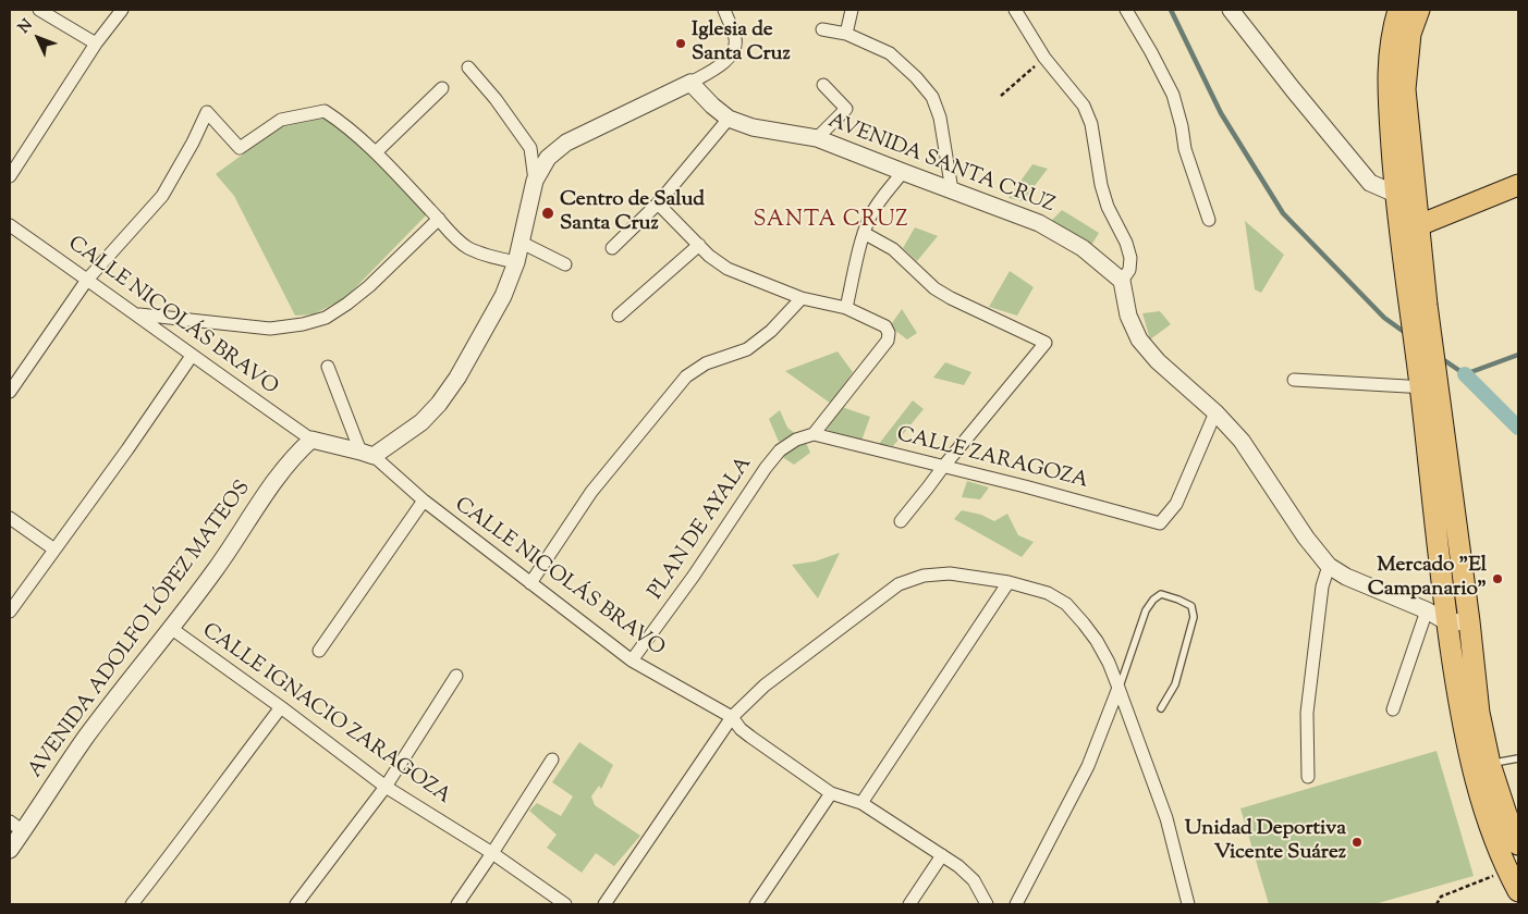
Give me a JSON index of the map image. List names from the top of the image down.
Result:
{
  "streets": {
    "street": [
      "AVENIDA SANTA CRUZ",
      "CALLE NICOLÁS BRAVO",
      "CALLE ZARAGOZA",
      "PLAN DE AYALA",
      "AVENIDA ADOLFO LÓPEZ MATEOS",
      "CALLE IGNACIO ZARAGOZA"
    ]
  },
  "crossings": [
    ["CALLE NICOLÁS BRAVO", "PLAN DE AYALA"],
    ["CALLE NICOLÁS BRAVO", "AVENIDA ADOLFO LÓPEZ MATEOS"],
    ["CALLE ZARAGOZA", "PLAN DE AYALA"],
    ["AVENIDA ADOLFO LÓPEZ MATEOS", "CALLE IGNACIO ZARAGOZA"]
  ],
  "districts": ["SANTA CRUZ"],
  "places": [
    "Iglesia de Santa Cruz",
    "Centro de Salud Santa Cruz",
    "Mercado \"El Campanario\"",
    "Unidad Deportiva Vicente Suárez"
  ],
  "north": "top left"
}
